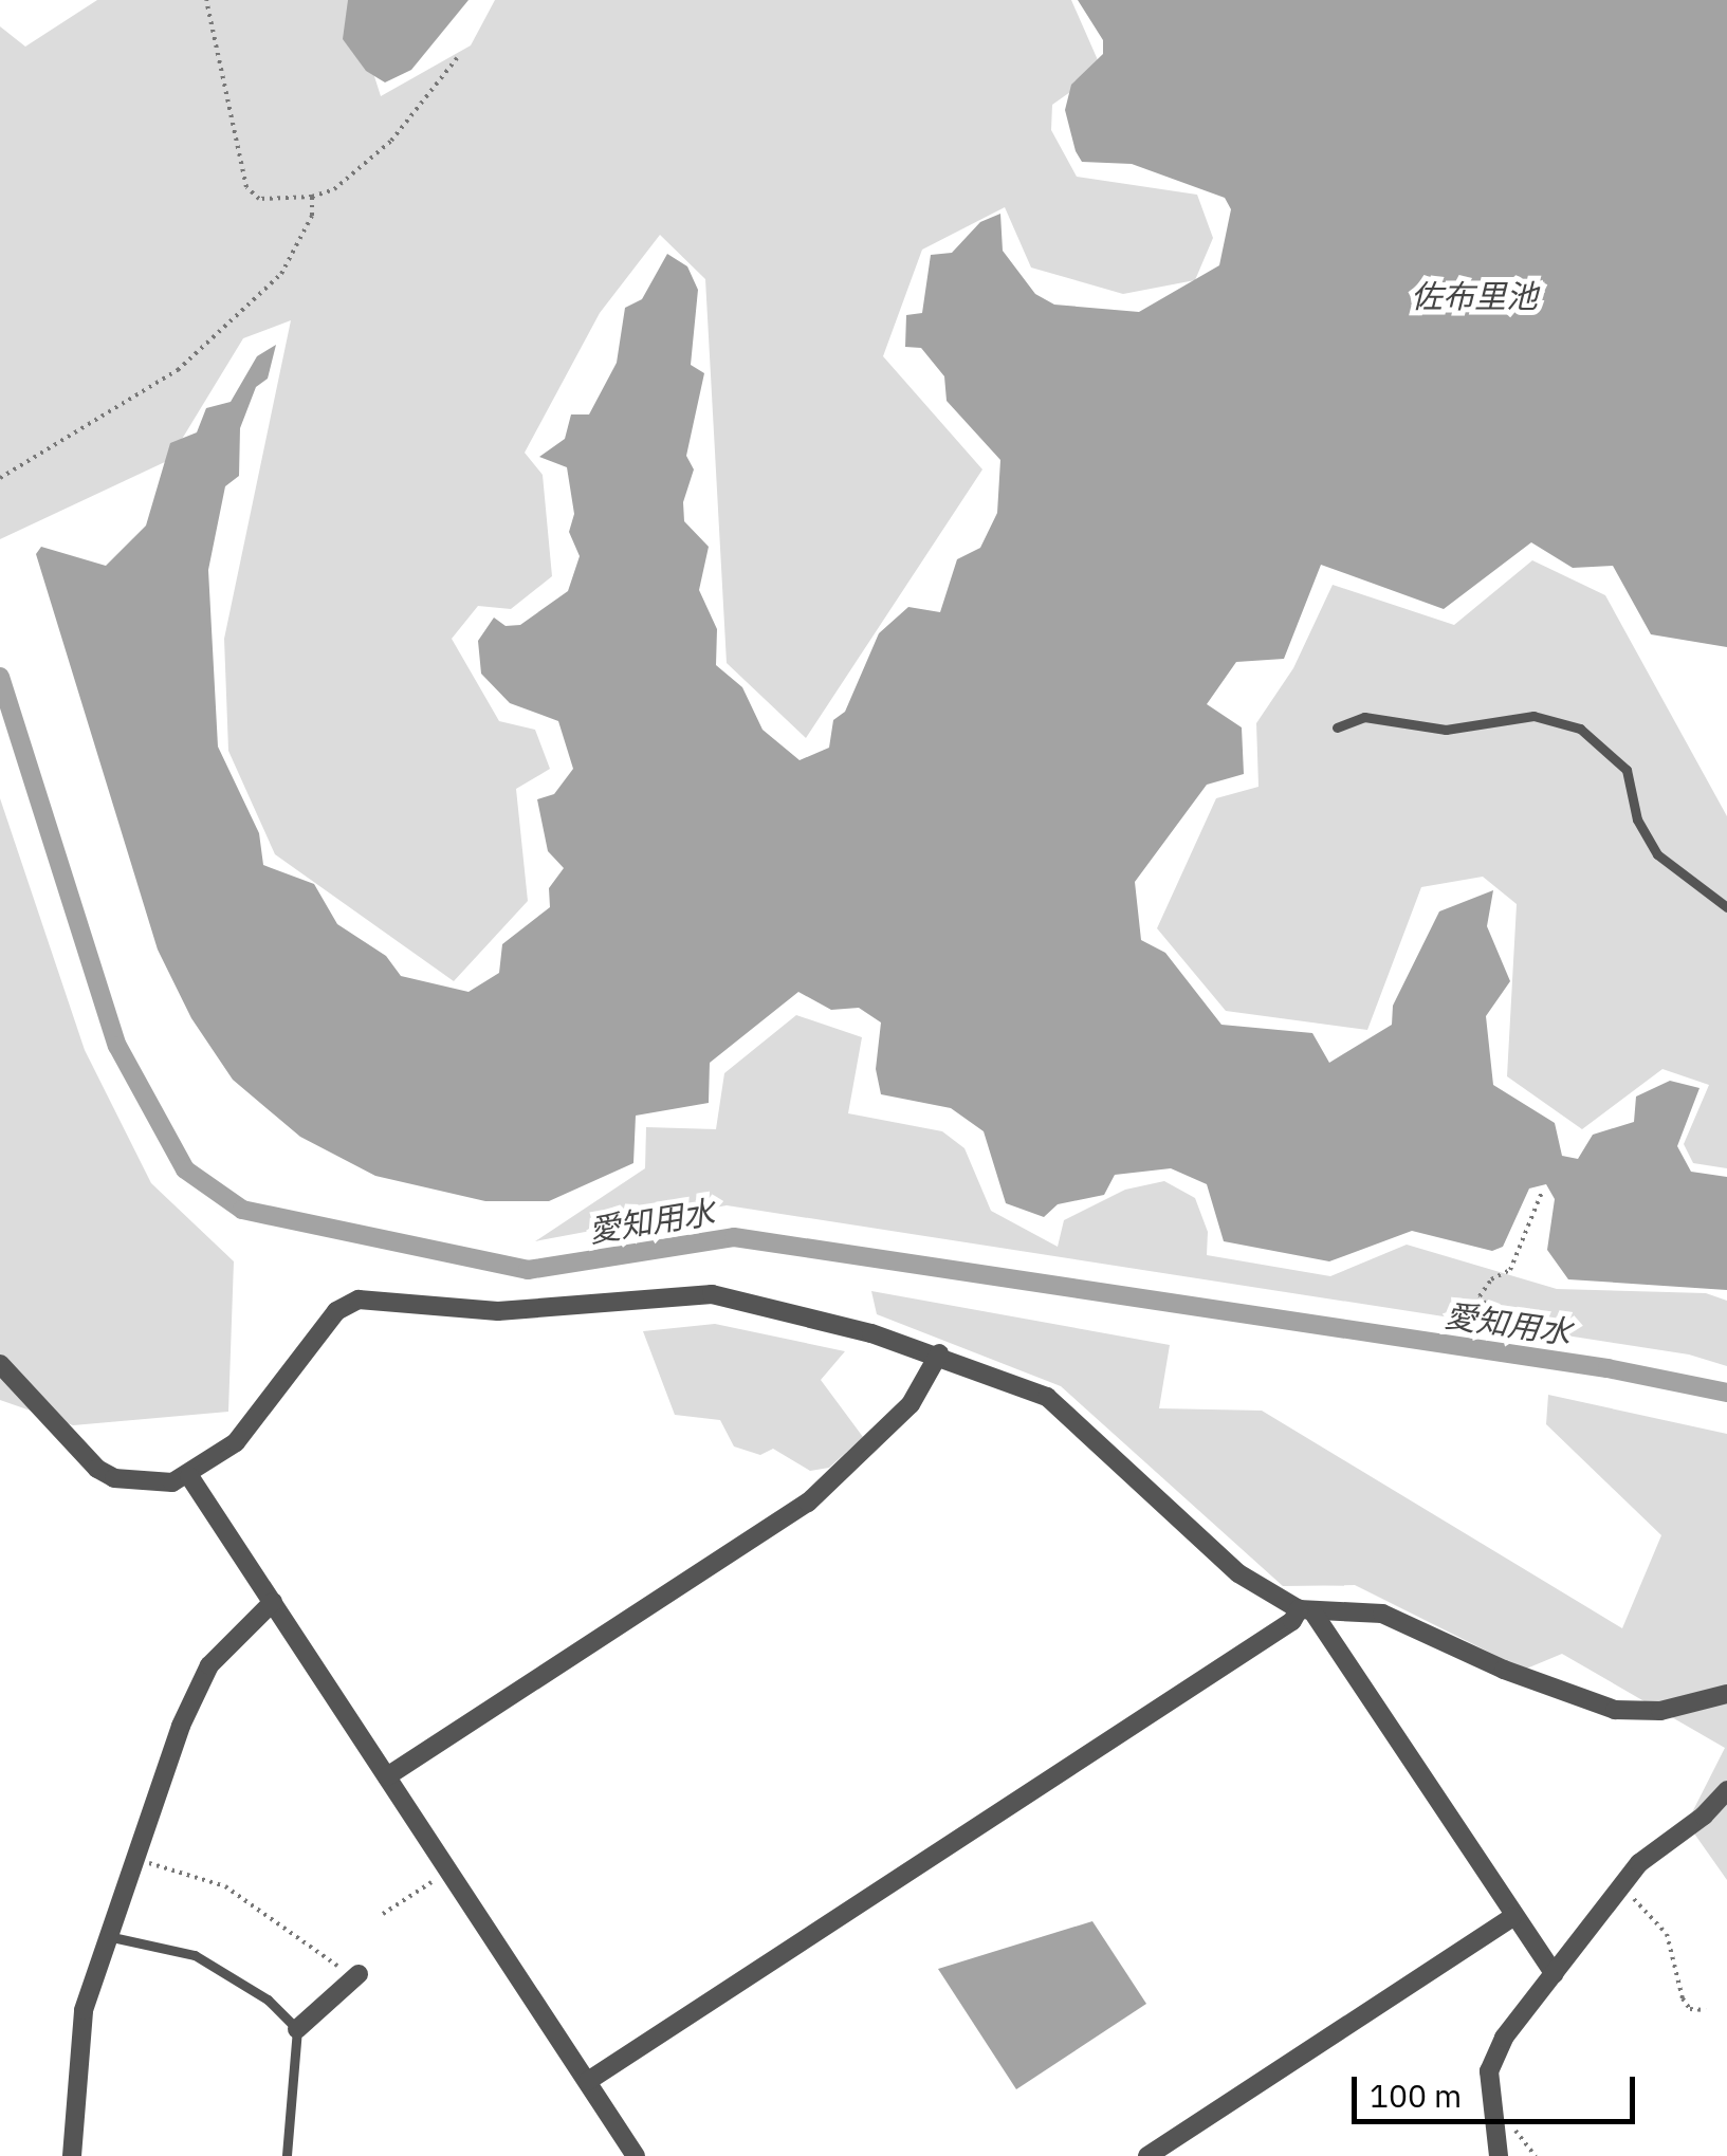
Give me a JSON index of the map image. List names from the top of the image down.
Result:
{
  "water": ["佐布里池", "愛知用水"],
  "scale_bar": "100 m"
}
